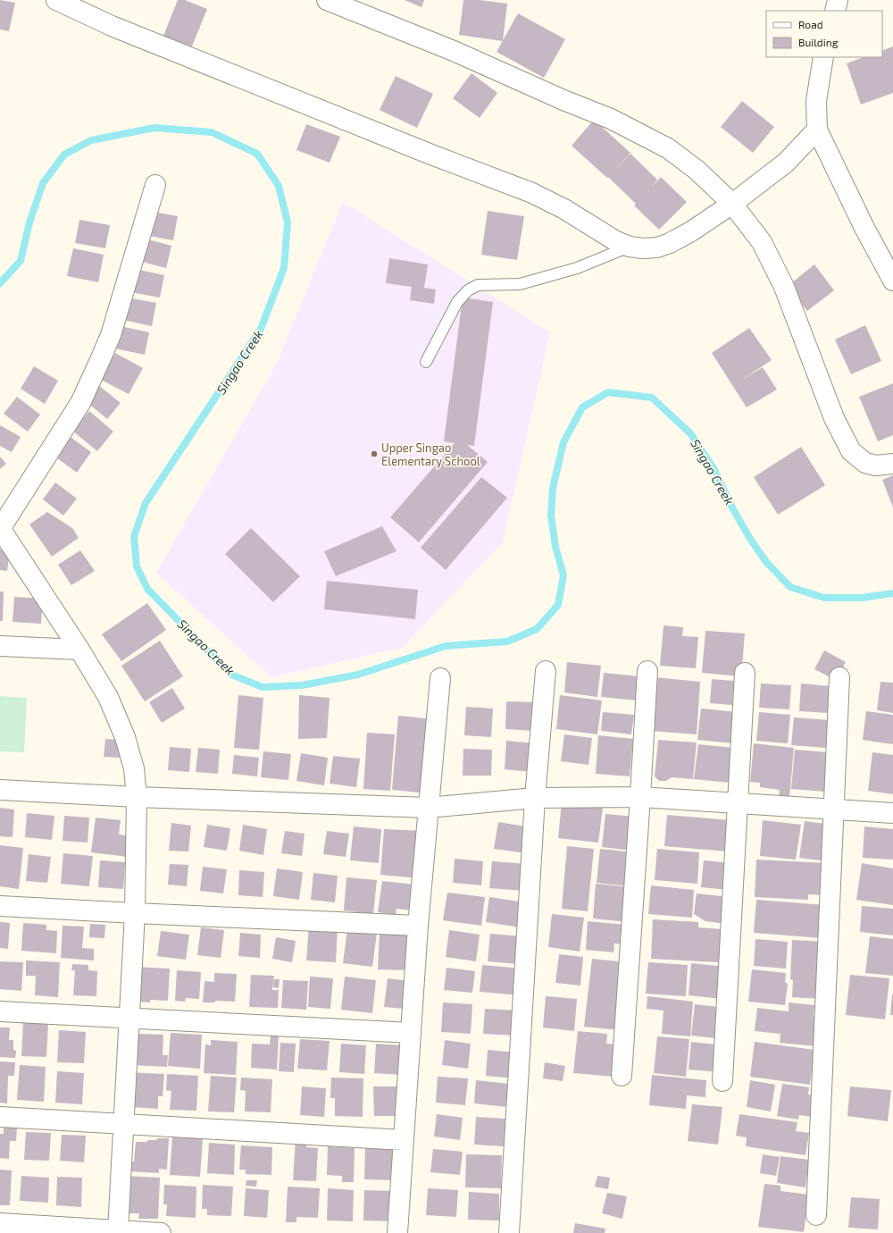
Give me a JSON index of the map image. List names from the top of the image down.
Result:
{
  "water": ["Singao Creek"],
  "places": ["Upper Singao Elementary School"],
  "legend": ["Road", "Building"]
}
